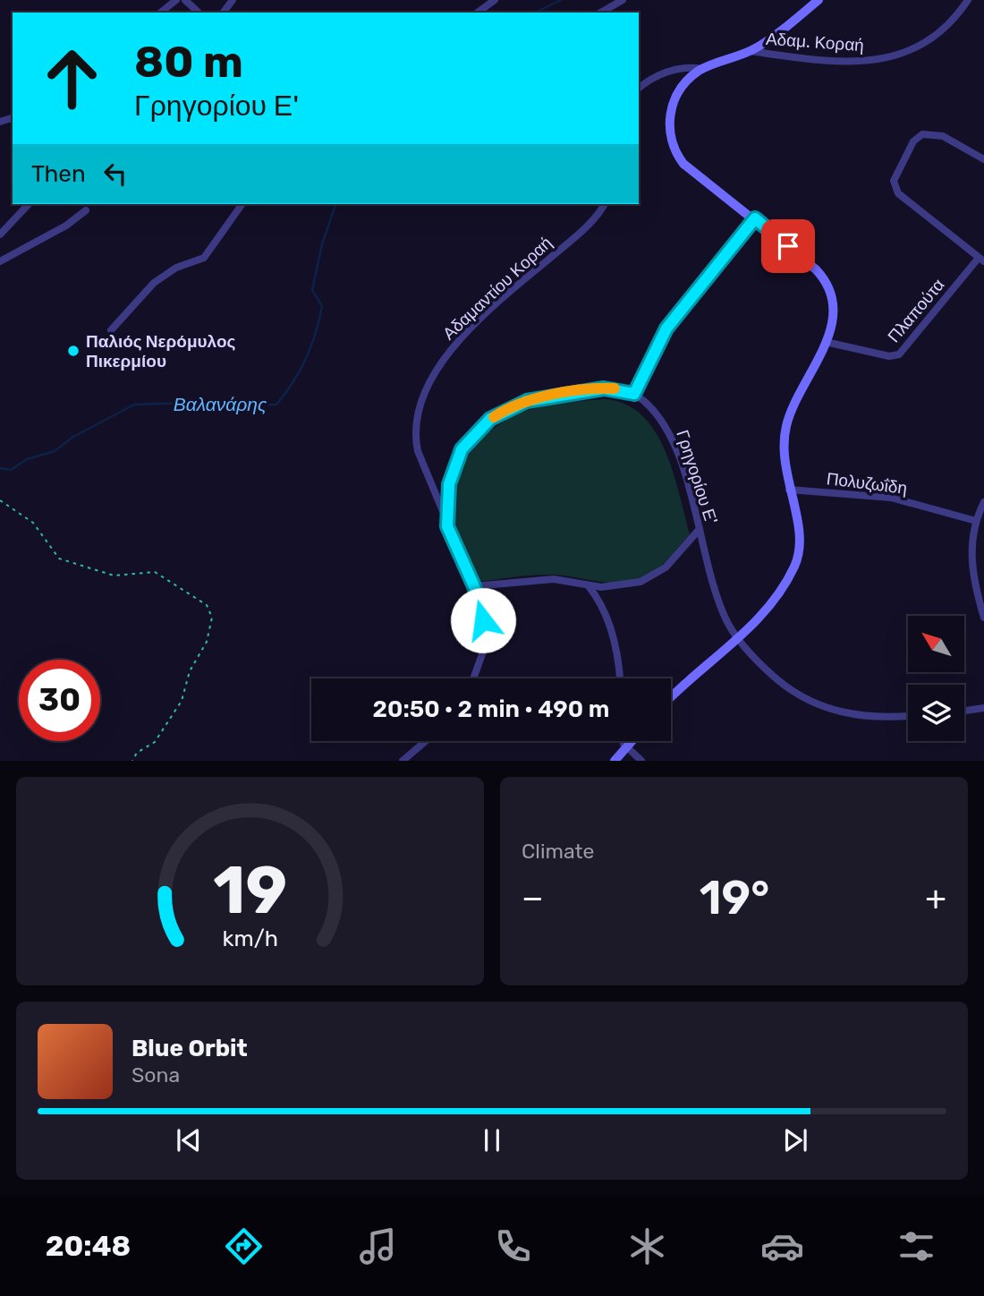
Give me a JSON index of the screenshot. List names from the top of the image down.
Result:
{
  "streets": {
    "street": [
      "Αδαμ. Κοραή",
      "Αδαμαντίου Κοραή",
      "Πλαπούτα",
      "Γρηγορίου Ε'",
      "Πολυζωΐδη"
    ]
  },
  "water": ["Βαλανάρης"],
  "places": ["Παλιός Νερόμυλος Πικερμίου"],
  "north": "top left",
  "page": {
    "turn": ["80 m", "Γρηγορίου Ε'"],
    "then": "Then",
    "limit": "30",
    "trip": "20:50 · 2 min · 490 m",
    "tile": "Climate",
    "heat": ["−", "19°", "+"],
    "song": ["Blue Orbit", "Sona"],
    "tabs": "20:48",
    "gauge": ["19", "km/h"]
  }
}
